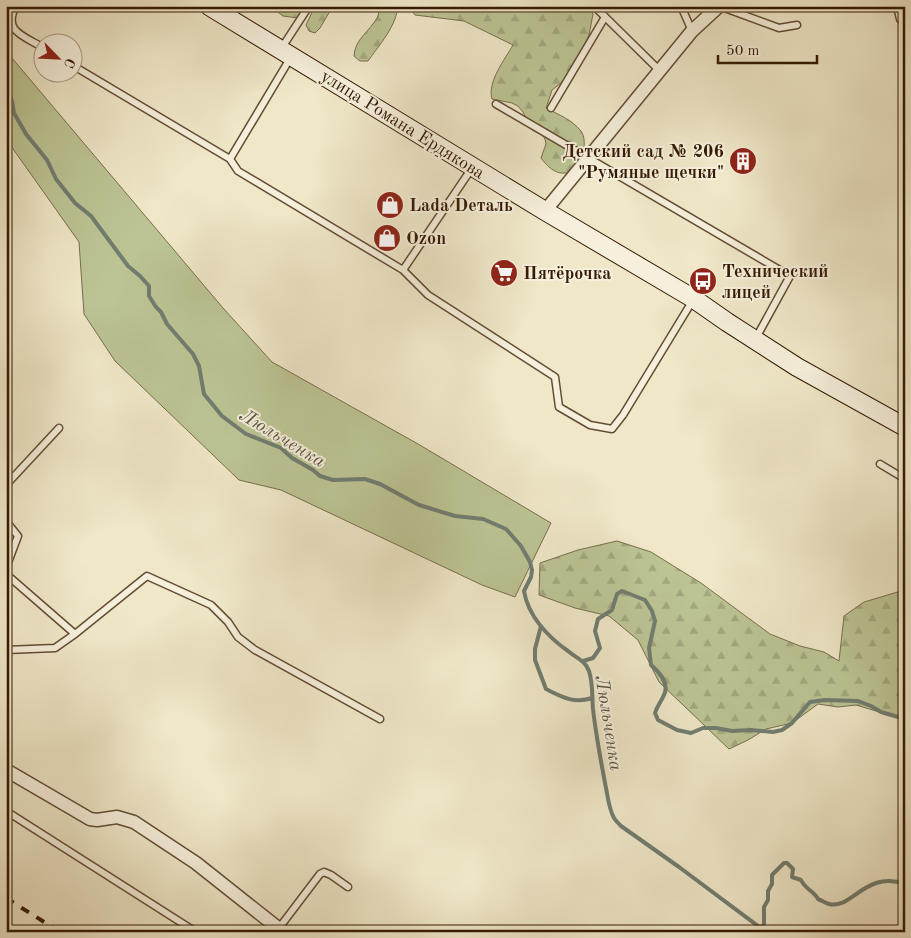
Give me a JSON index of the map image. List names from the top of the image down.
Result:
{
  "streets": {
    "street": ["улица Романа Ердякова"]
  },
  "water": ["Люльченка"],
  "places": {
    "building": ["Детский сад № 206 \"Румяные щечки\""],
    "shop": ["Lada Dеталь", "Ozon"],
    "supermarket": ["Пятёрочка"],
    "bus stop": ["Технический лицей"]
  },
  "scale_bar": "50 m",
  "north": "bottom right"
}
